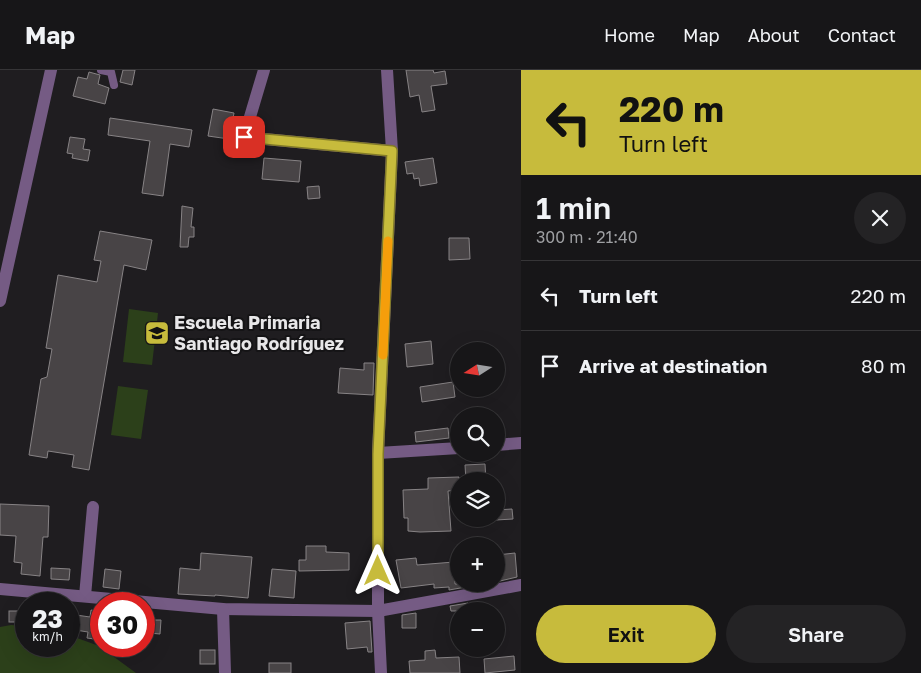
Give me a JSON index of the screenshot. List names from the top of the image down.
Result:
{
  "places": {
    "school or university": ["Escuela Primaria Santiago Rodríguez"]
  },
  "north": "left",
  "page": {
    "header": "Map",
    "nav": [
      "Home",
      "Map",
      "About",
      "Contact"
    ],
    "turn": ["220 m", "Turn left"],
    "heading": ["1 min", "300 m · 21:40"],
    "list": [
      {
        "name": "Turn left",
        "value": "220 m"
      },
      {
        "name": "Arrive at destination",
        "value": "80 m"
      }
    ],
    "map_buttons": ["+", "−"],
    "speed": "23 km/h",
    "limit": "30",
    "buttons": ["Exit", "Share"]
  }
}
